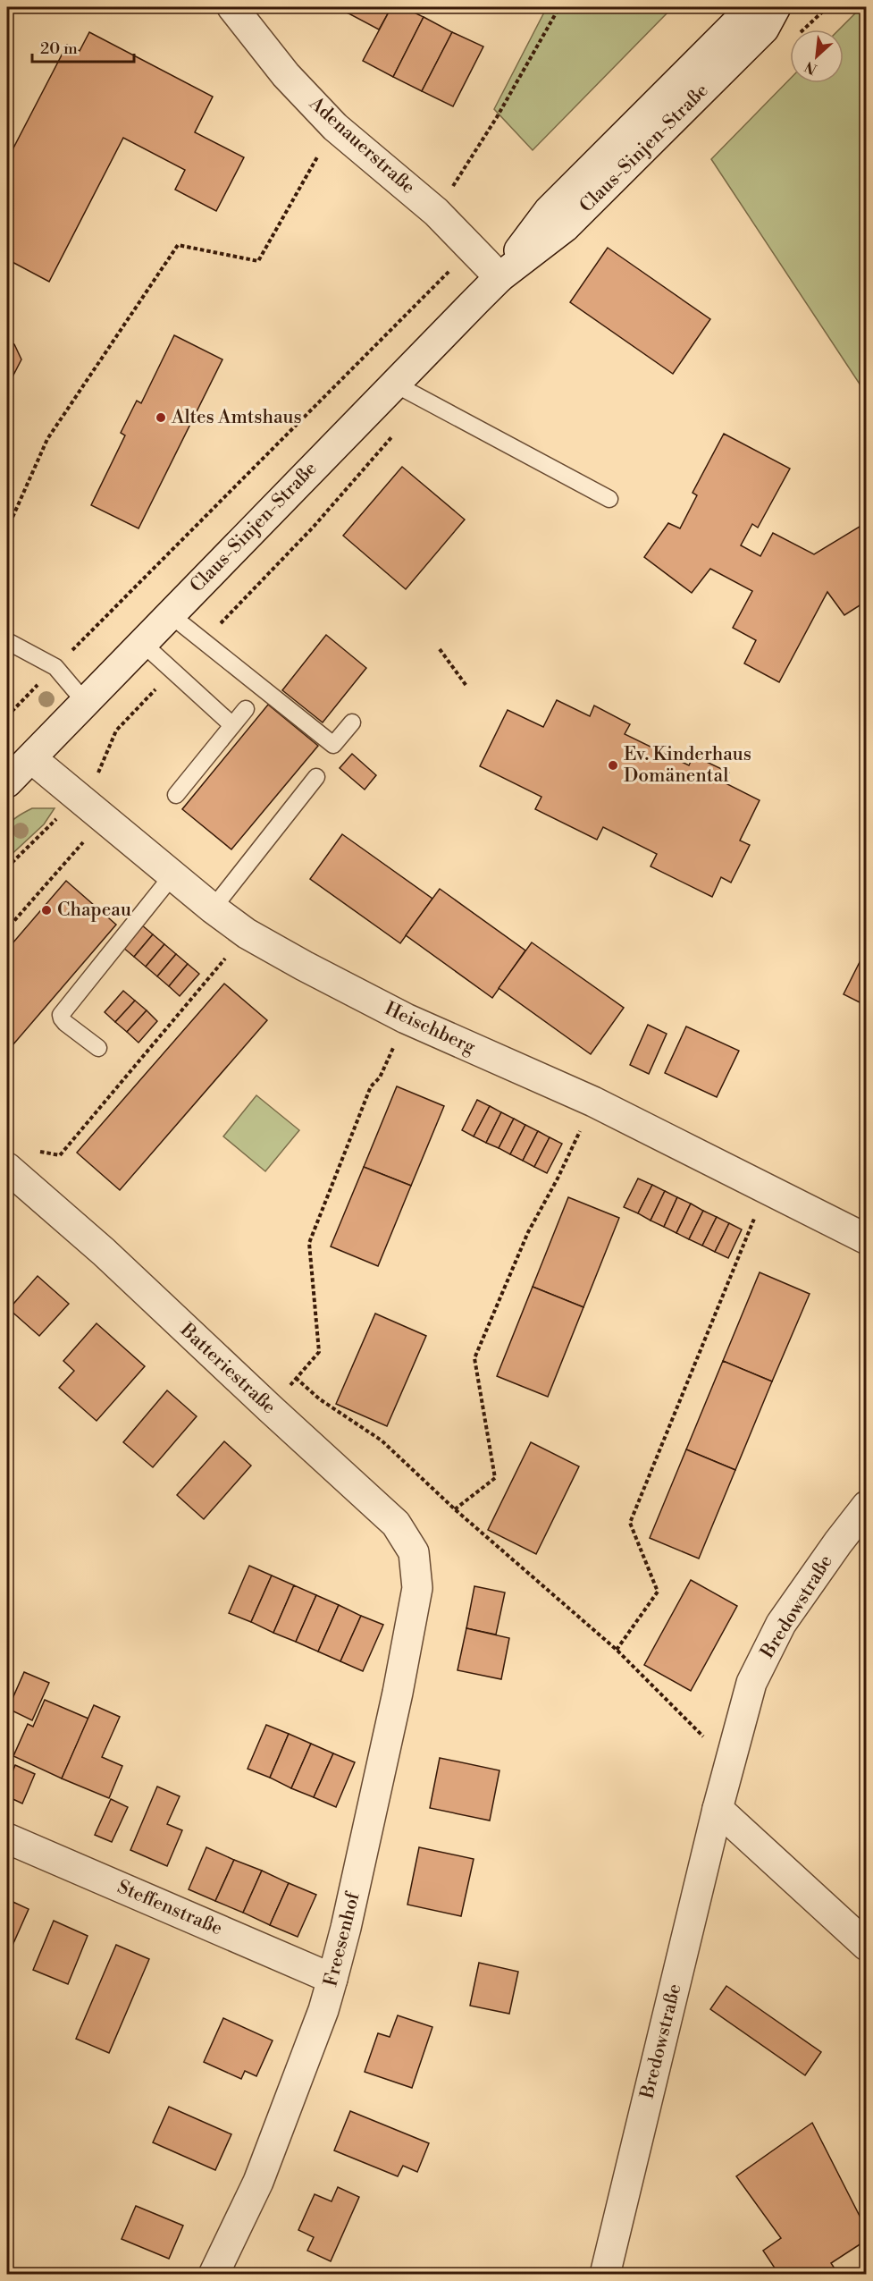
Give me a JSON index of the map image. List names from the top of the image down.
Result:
{
  "streets": {
    "street": [
      "Adenauerstraße",
      "Claus-Sinjen-Straße",
      "Heischberg",
      "Batteriestraße",
      "Bredowstraße",
      "Steffenstraße",
      "Freesenhof"
    ]
  },
  "crossings": [
    ["Adenauerstraße", "Claus-Sinjen-Straße"],
    ["Claus-Sinjen-Straße", "Heischberg"],
    ["Batteriestraße", "Freesenhof"],
    ["Steffenstraße", "Freesenhof"]
  ],
  "places": ["Altes Amtshaus", "Ev. Kinderhaus Domänental", "Chapeau"],
  "scale_bar": "20 m",
  "north": "bottom left"
}
